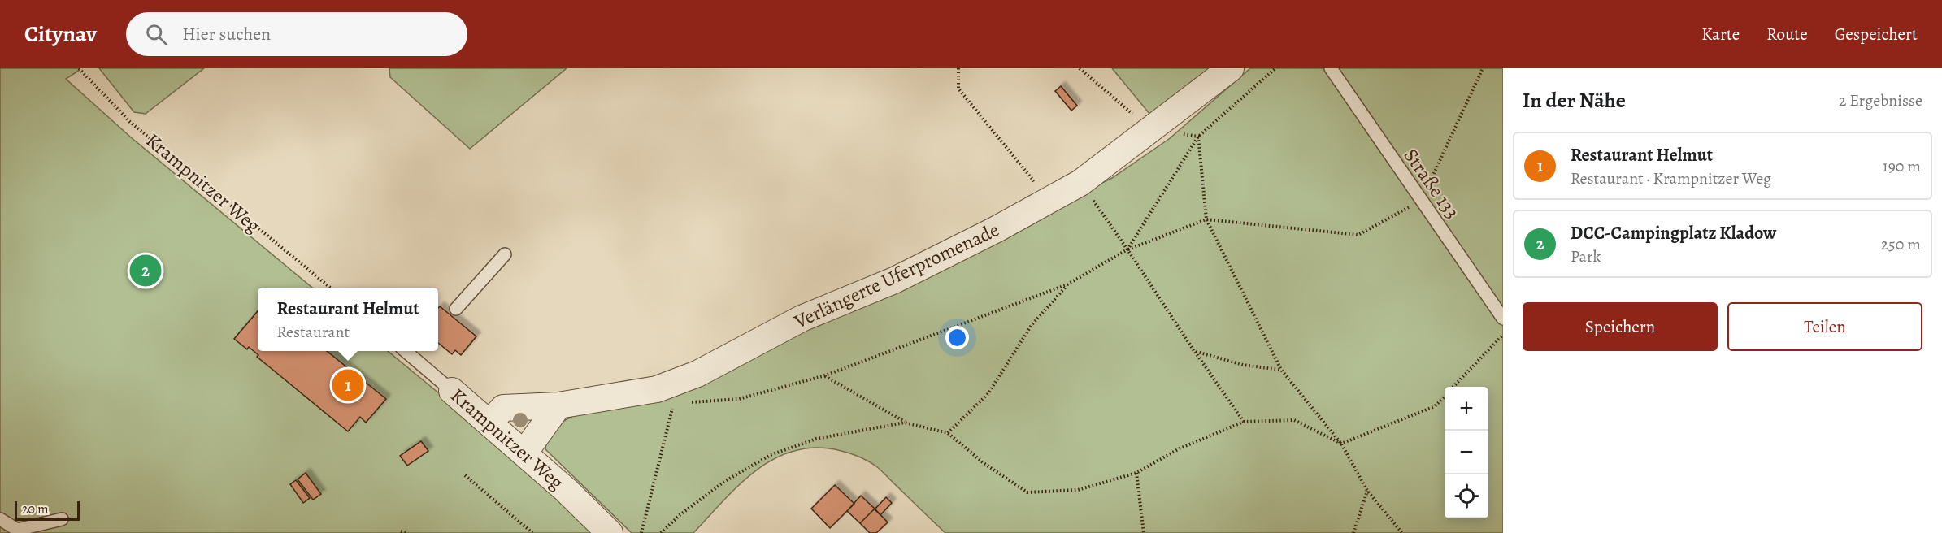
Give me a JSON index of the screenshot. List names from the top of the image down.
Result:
{
  "streets": {
    "street": ["Krampnitzer Weg", "Verlängerte Uferpromenade"],
    "lane": ["Straße 133"]
  },
  "crossings": [
    ["Krampnitzer Weg", "Verlängerte Uferpromenade"]
  ],
  "scale_bar": "20 m",
  "page": {
    "header": "Citynav",
    "search": "Hier suchen",
    "nav": ["Karte", "Route", "Gespeichert"],
    "heading": ["In der Nähe", "2 Ergebnisse"],
    "list": [
      {
        "mark": "1",
        "name": "Restaurant Helmut",
        "note": "Restaurant · Krampnitzer Weg",
        "value": "190 m"
      },
      {
        "mark": "2",
        "name": "DCC-Campingplatz Kladow",
        "note": "Park",
        "value": "250 m"
      }
    ],
    "pins": ["2", "1"],
    "popup": ["Restaurant Helmut", "Restaurant"],
    "buttons": ["Speichern", "Teilen"],
    "map_buttons": ["+", "−"],
    "scale": "20 m"
  }
}
